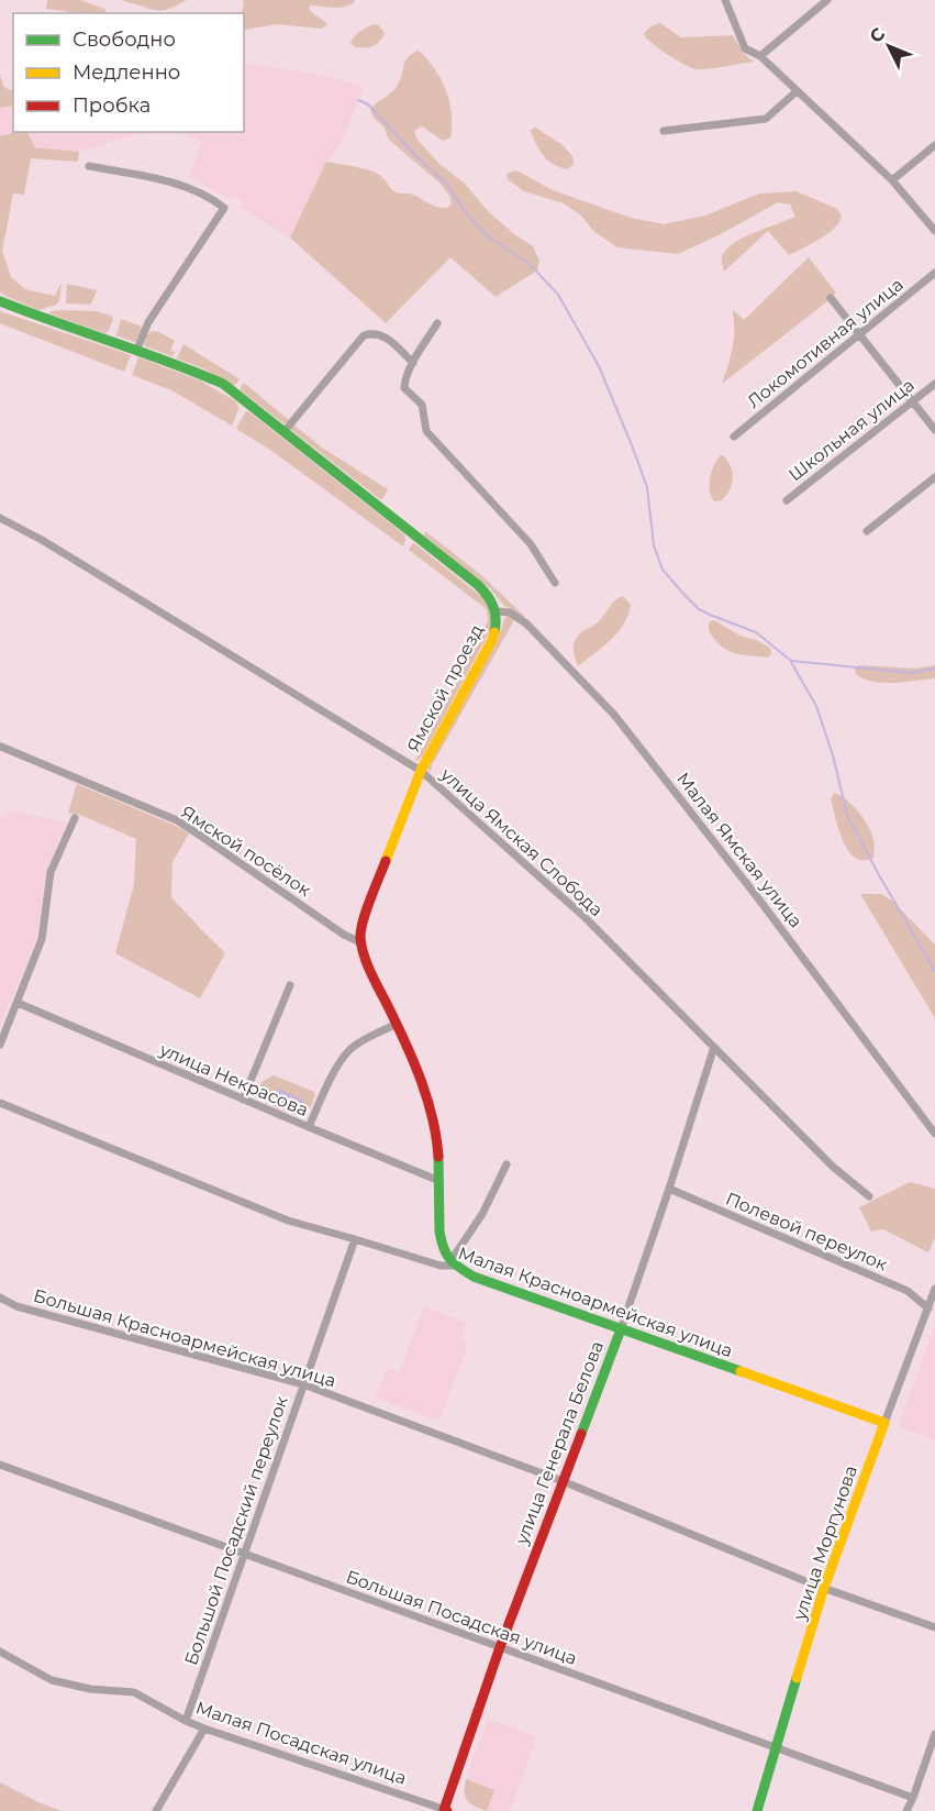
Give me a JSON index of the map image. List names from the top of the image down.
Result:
{
  "streets": {
    "main road": [
      "Ямской проезд",
      "Малая Красноармейская улица",
      "улица Генерала Белова",
      "улица Моргунова"
    ],
    "street": [
      "Локомотивная улица",
      "Школьная улица",
      "улица Ямская Слобода",
      "Малая Ямская улица",
      "Ямской посёлок",
      "улица Некрасова",
      "Полевой переулок",
      "Большая Красноармейская улица",
      "Большой Посадский переулок",
      "Большая Посадская улица",
      "Малая Посадская улица"
    ]
  },
  "crossings": [
    ["Ямской проезд", "улица Ямская Слобода"],
    ["Ямской проезд", "Малая Ямская улица"],
    ["Ямской проезд", "Ямской посёлок"],
    ["улица Ямская Слобода", "улица Генерала Белова"],
    ["Полевой переулок", "улица Генерала Белова"],
    ["Полевой переулок", "улица Моргунова"],
    ["Малая Красноармейская улица", "улица Генерала Белова"],
    ["Малая Красноармейская улица", "Большой Посадский переулок"],
    ["Малая Красноармейская улица", "улица Моргунова"],
    ["Большая Красноармейская улица", "улица Генерала Белова"],
    ["Большая Красноармейская улица", "Большой Посадский переулок"],
    ["Большая Красноармейская улица", "улица Моргунова"],
    ["улица Генерала Белова", "Большая Посадская улица"],
    ["улица Генерала Белова", "Малая Посадская улица"],
    ["Большой Посадский переулок", "Большая Посадская улица"],
    ["Большой Посадский переулок", "Малая Посадская улица"],
    ["улица Моргунова", "Большая Посадская улица"]
  ],
  "legend": ["Свободно", "Медленно", "Пробка"],
  "north": "top left"
}
